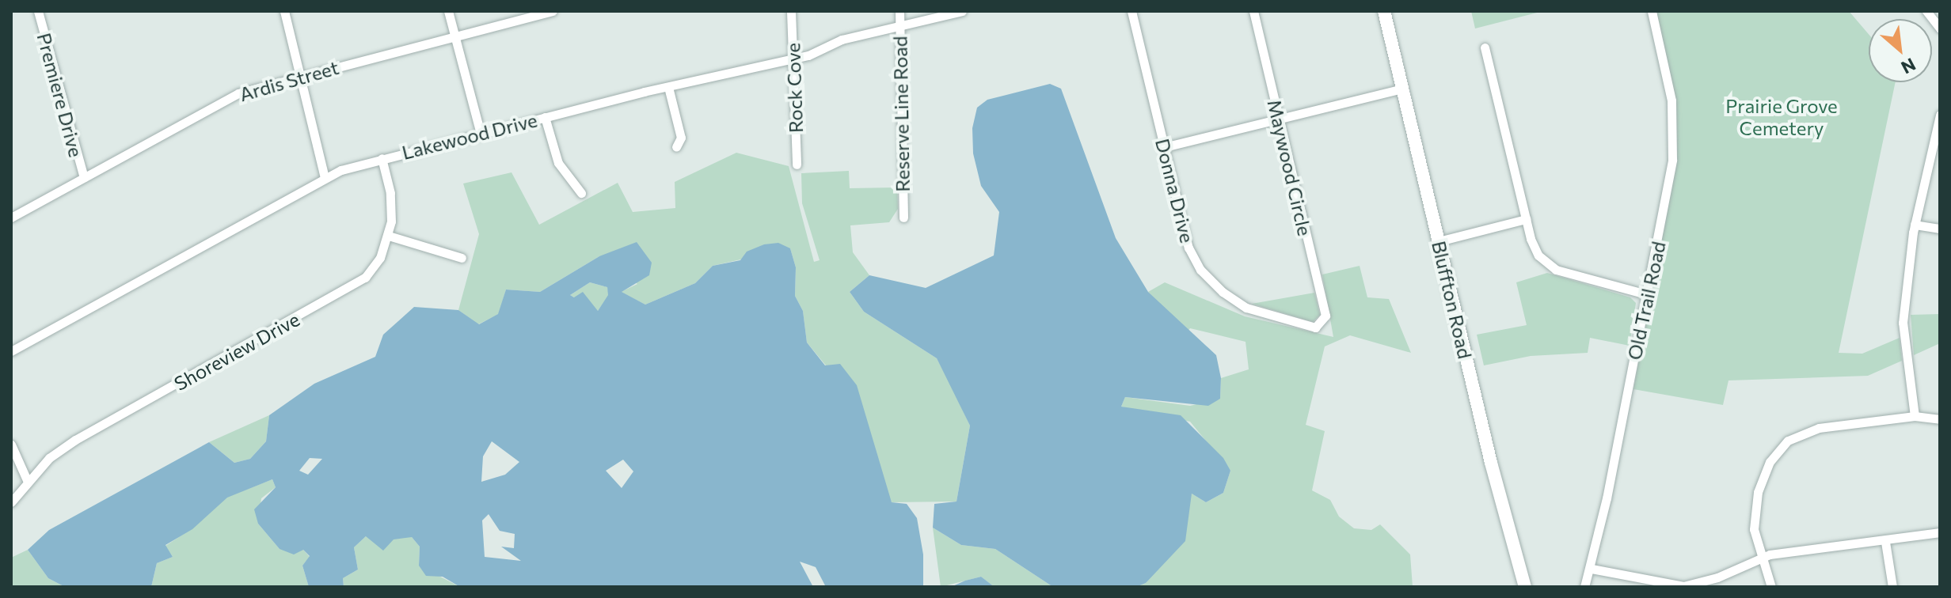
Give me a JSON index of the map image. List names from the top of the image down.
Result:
{
  "streets": {
    "main road": ["Bluffton Road"],
    "street": [
      "Ardis Street",
      "Rock Cove",
      "Premiere Drive",
      "Reserve Line Road",
      "Lakewood Drive",
      "Maywood Circle",
      "Donna Drive",
      "Old Trail Road",
      "Shoreview Drive"
    ]
  },
  "crossings": [
    ["Ardis Street", "Premiere Drive"],
    ["Rock Cove", "Lakewood Drive"],
    ["Reserve Line Road", "Lakewood Drive"],
    ["Lakewood Drive", "Shoreview Drive"],
    ["Maywood Circle", "Donna Drive"]
  ],
  "parks": ["Prairie Grove Cemetery"],
  "north": "bottom right"
}
